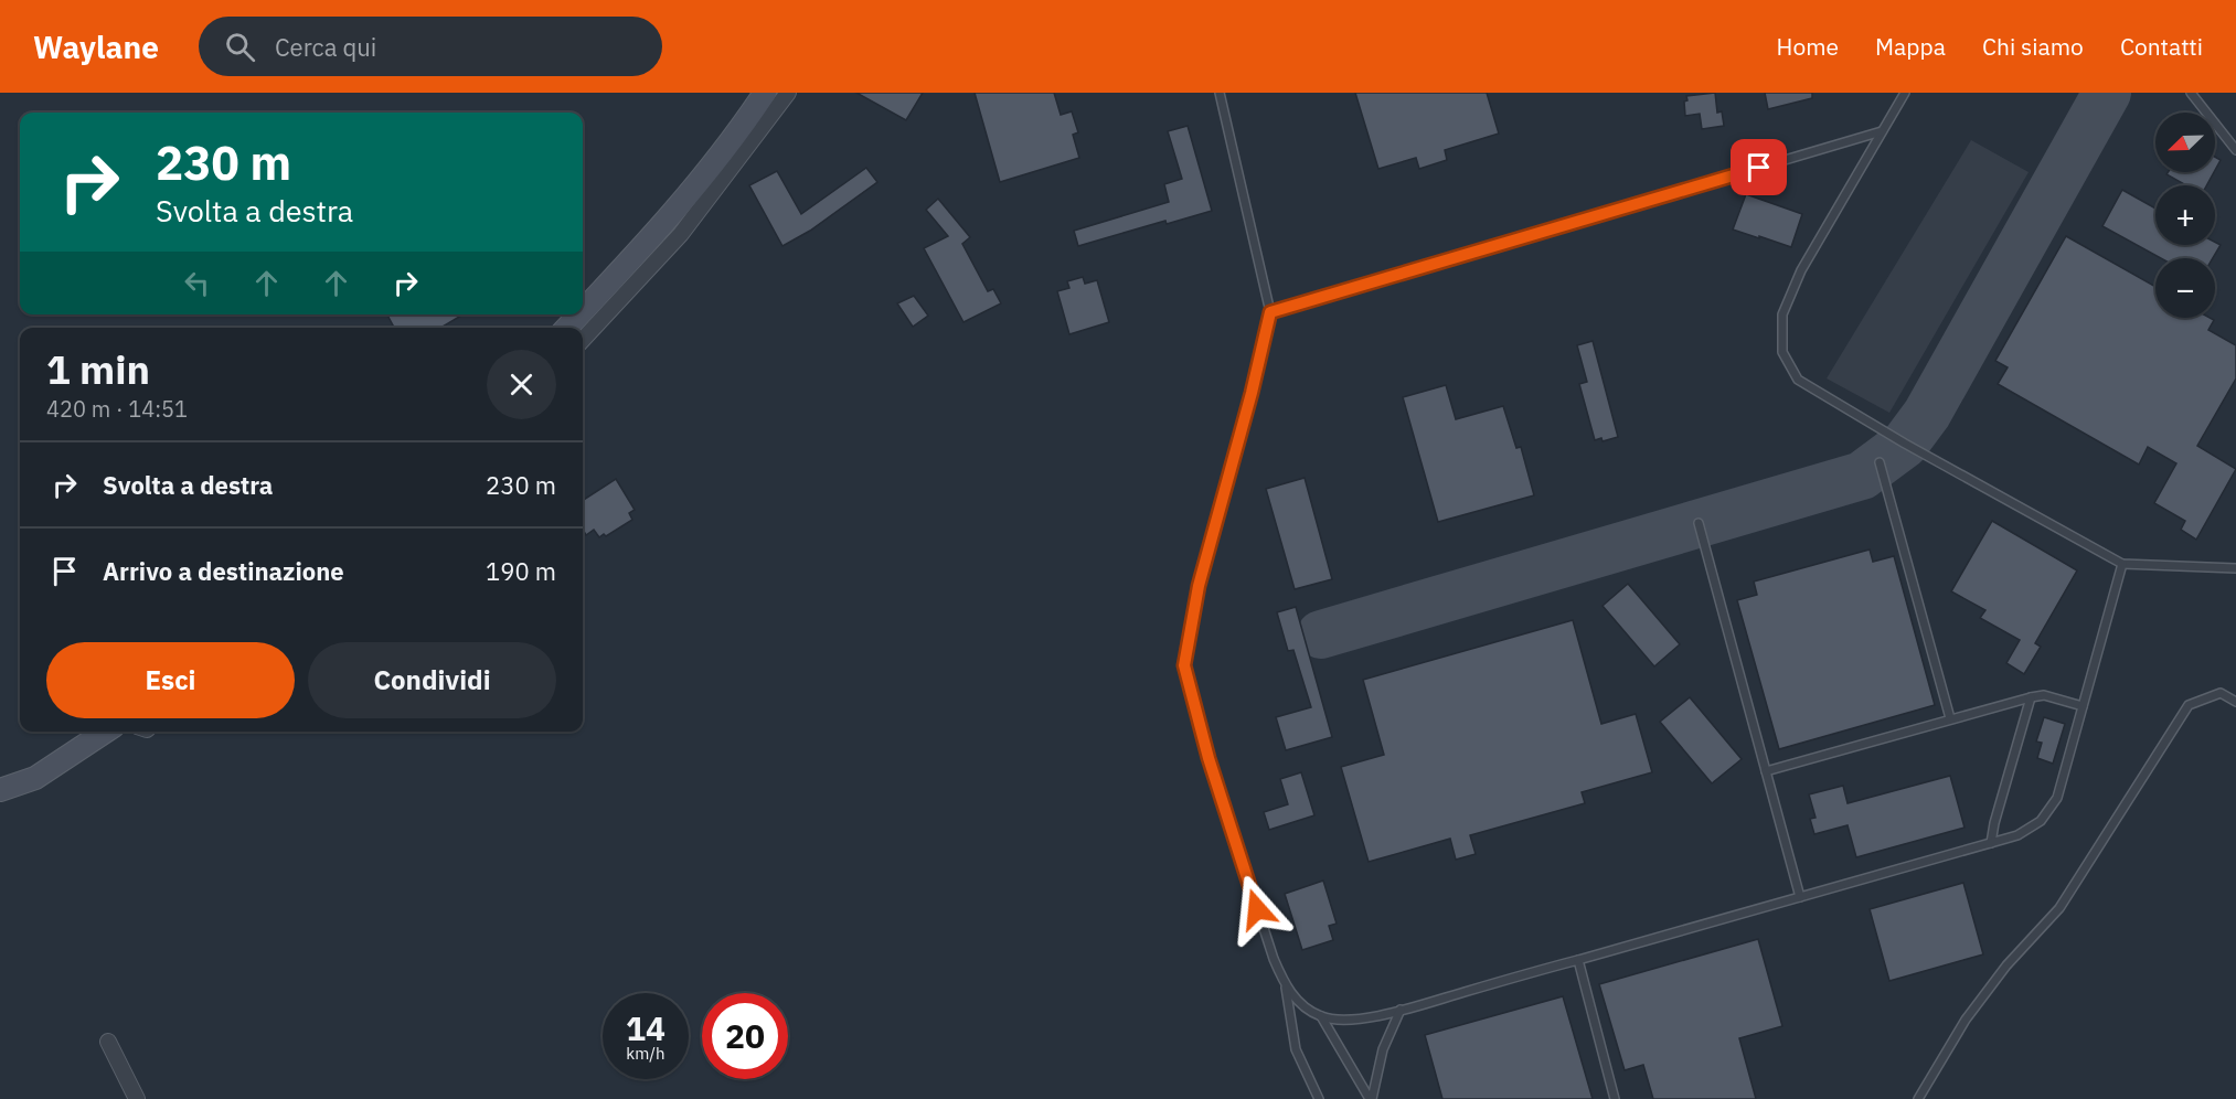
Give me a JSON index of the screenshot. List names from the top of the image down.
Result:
{
  "north": "bottom left",
  "page": {
    "header": "Waylane",
    "search": "Cerca qui",
    "nav": [
      "Home",
      "Mappa",
      "Chi siamo",
      "Contatti"
    ],
    "map_buttons": ["+", "−"],
    "turn": ["230 m", "Svolta a destra"],
    "heading": ["1 min", "420 m · 14:51"],
    "list": [
      {
        "name": "Svolta a destra",
        "value": "230 m"
      },
      {
        "name": "Arrivo a destinazione",
        "value": "190 m"
      }
    ],
    "buttons": ["Esci", "Condividi"],
    "speed": "14 km/h",
    "limit": "20"
  }
}
